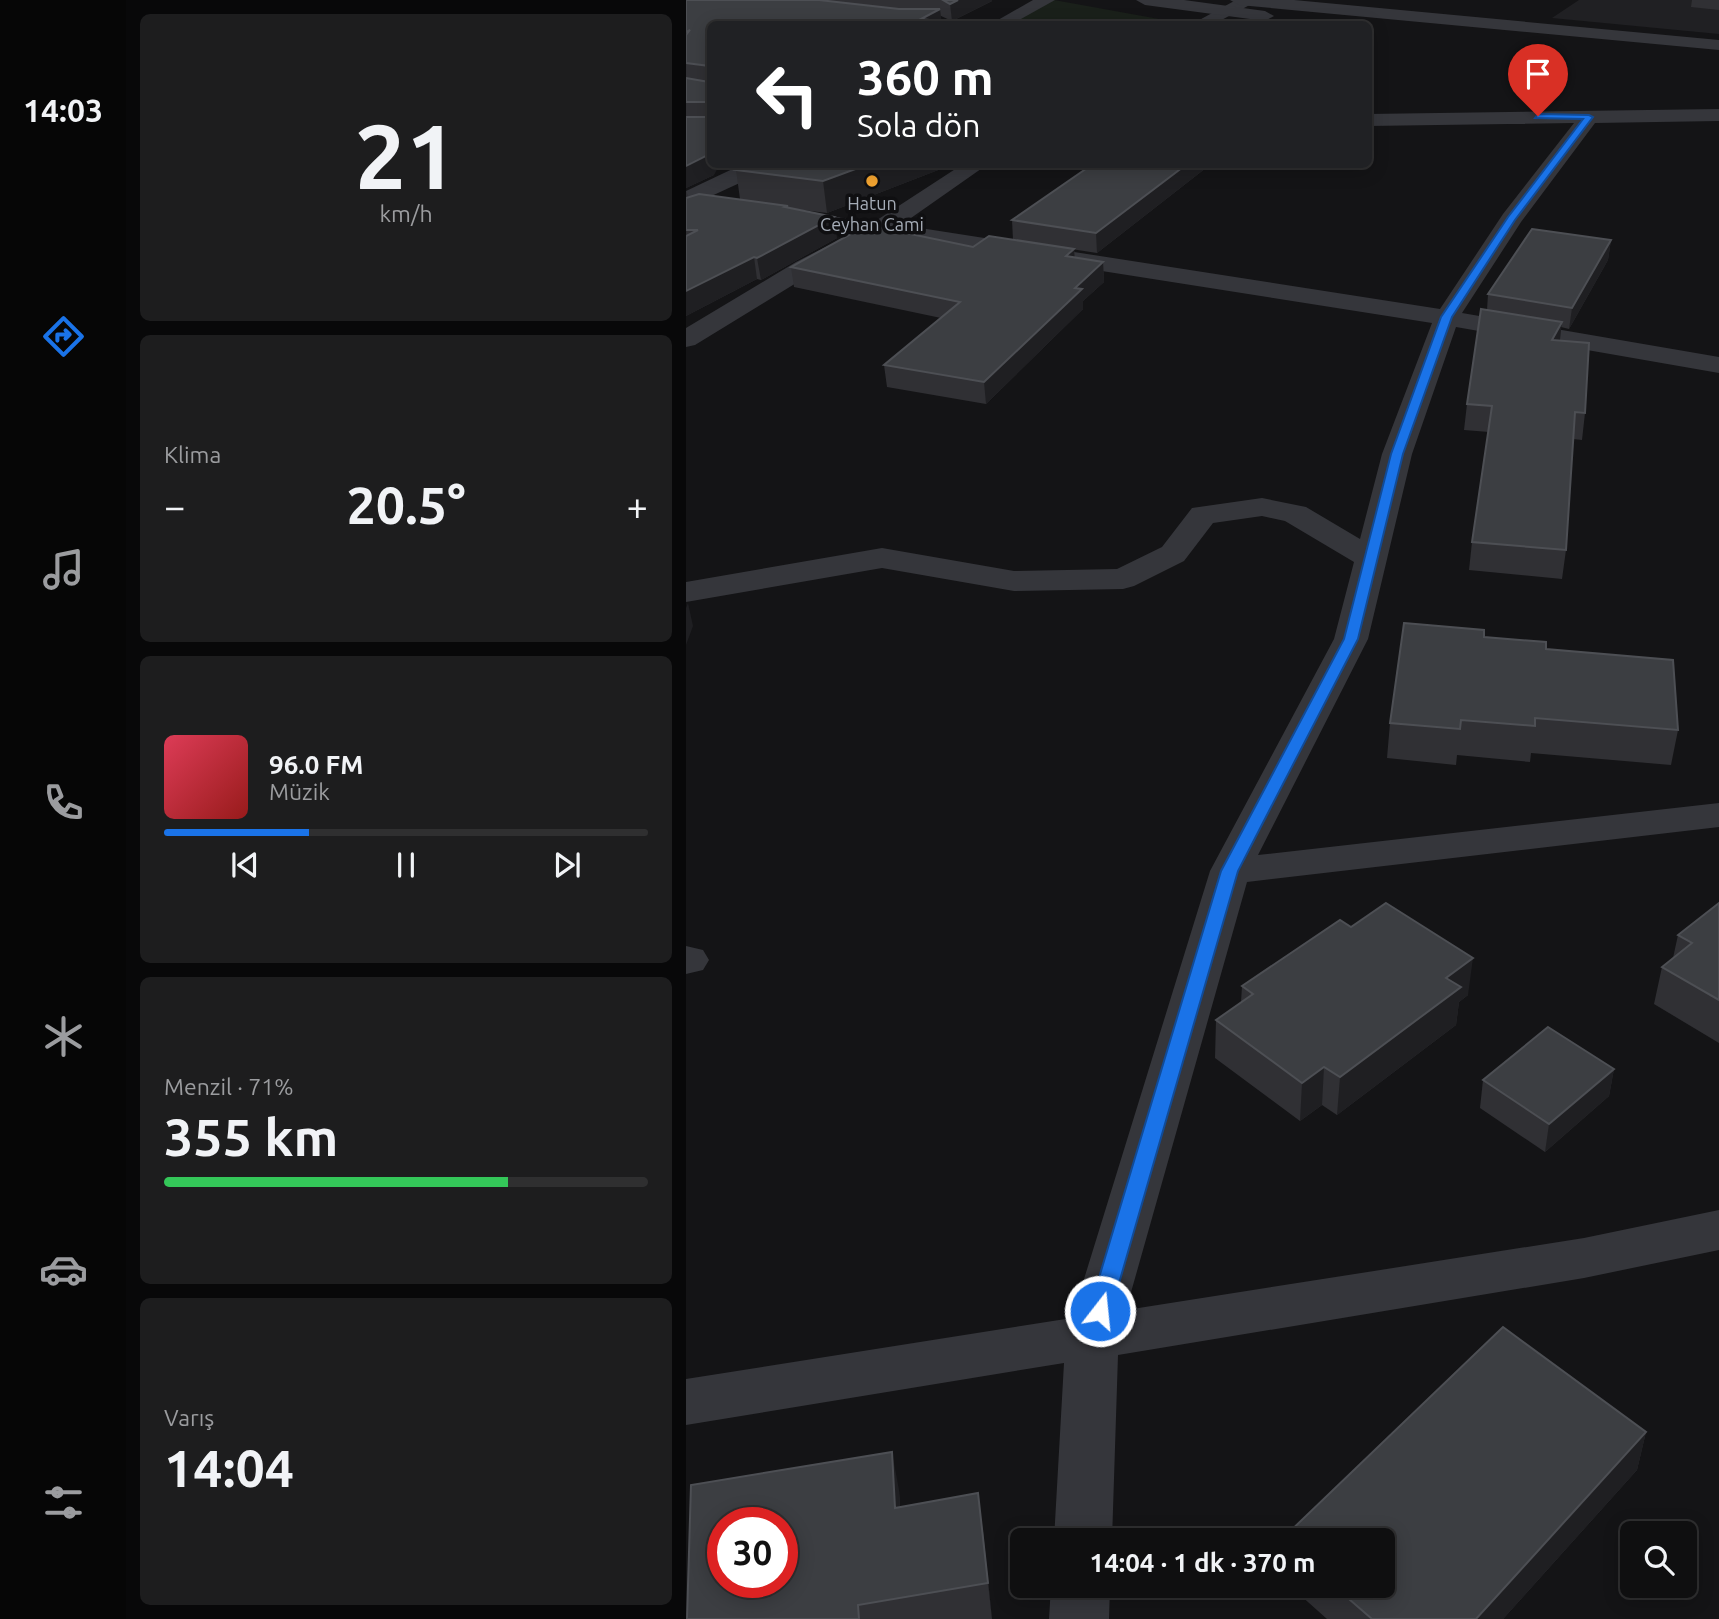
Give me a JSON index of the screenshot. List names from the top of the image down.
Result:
{
  "places": ["Hatun Ceyhan Cami"],
  "page": {
    "tabs": "14:03",
    "tile": [
      ["21", "km/h"],
      "Klima",
      ["Menzil · 71%", "355 km"],
      ["Varış", "14:04"]
    ],
    "turn": ["360 m", "Sola dön"],
    "heat": ["−", "20.5°", "+"],
    "song": ["96.0 FM", "Müzik"],
    "limit": "30",
    "trip": "14:04 · 1 dk · 370 m"
  }
}
